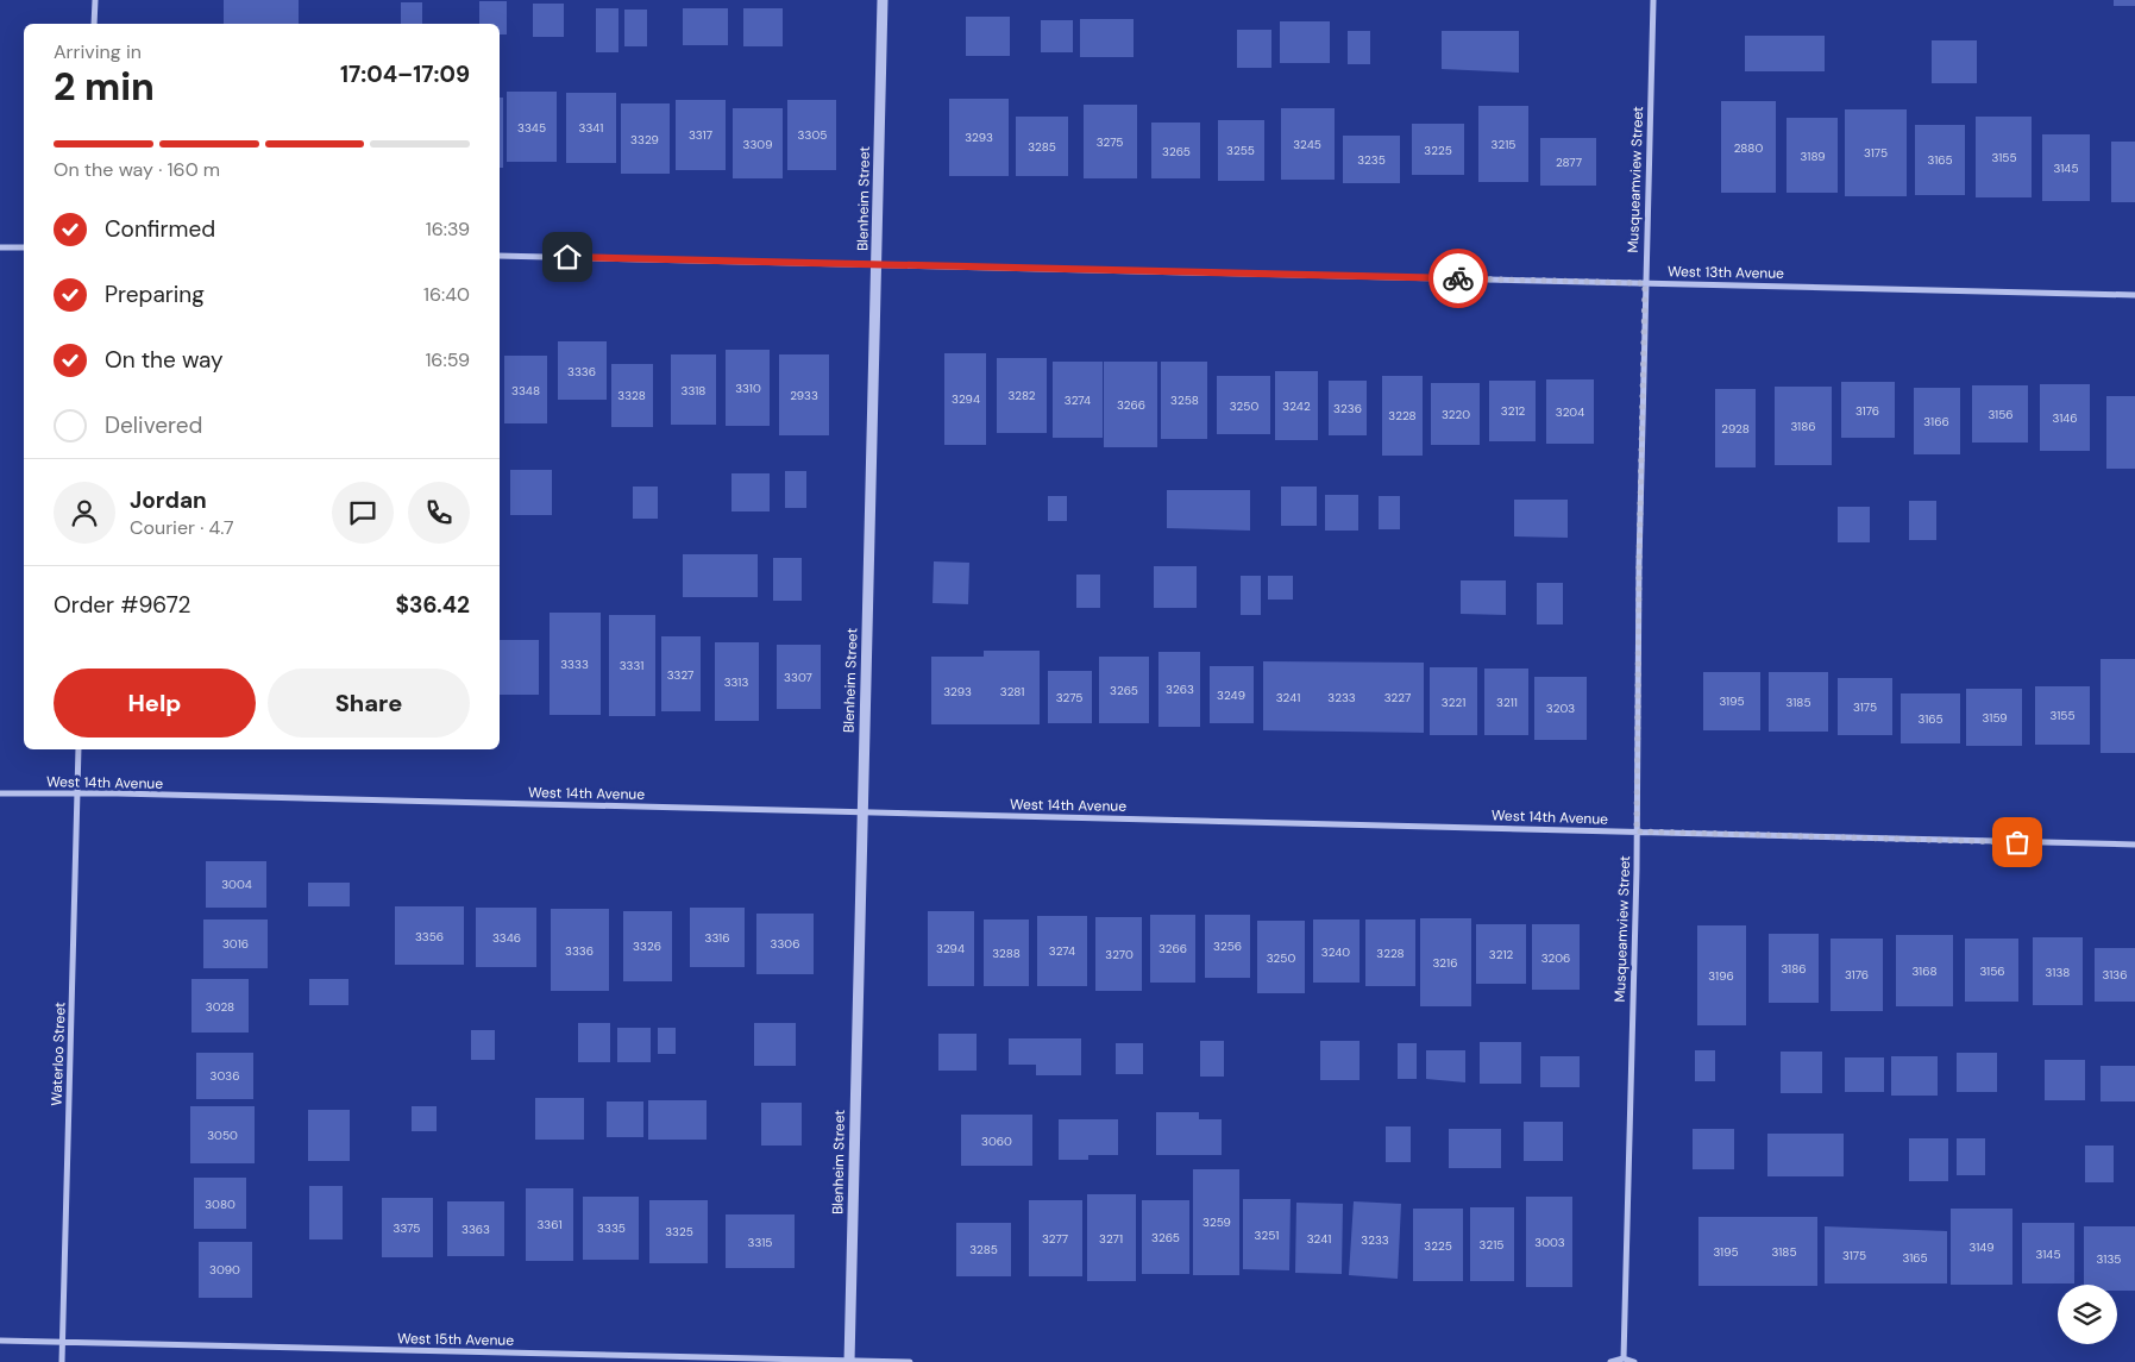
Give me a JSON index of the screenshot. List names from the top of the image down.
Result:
{
  "streets": {
    "street": [
      "Musqueamview Street",
      "Blenheim Street",
      "West 13th Avenue",
      "West 14th Avenue",
      "Waterloo Street",
      "West 15th Avenue"
    ]
  },
  "crossings": [
    ["Musqueamview Street", "West 13th Avenue"],
    ["Musqueamview Street", "West 14th Avenue"],
    ["Blenheim Street", "West 13th Avenue"],
    ["Blenheim Street", "West 14th Avenue"],
    ["Blenheim Street", "West 15th Avenue"],
    ["West 14th Avenue", "Waterloo Street"],
    ["Waterloo Street", "West 15th Avenue"]
  ],
  "house_numbers": [
    "3345",
    "3341",
    "3317",
    "3305",
    "3293",
    "3329",
    "3275",
    "3309",
    "3245",
    "3215",
    "3285",
    "2880",
    "3255",
    "3225",
    "3265",
    "3175",
    "3189",
    "3155",
    "3235",
    "3165",
    "2877",
    "3145",
    "3336",
    "3310",
    "3348",
    "3318",
    "3328",
    "2933",
    "3282",
    "3294",
    "3274",
    "3258",
    "3266",
    "3250",
    "3242",
    "3236",
    "3212",
    "3176",
    "3204",
    "3220",
    "3156",
    "3228",
    "3146",
    "3166",
    "3186",
    "2928",
    "3333",
    "3331",
    "3327",
    "3307",
    "3313",
    "3263",
    "3265",
    "3293",
    "3281",
    "3249",
    "3275",
    "3241",
    "3233",
    "3227",
    "3195",
    "3221",
    "3211",
    "3185",
    "3175",
    "3203",
    "3155",
    "3159",
    "3165",
    "3004",
    "3356",
    "3346",
    "3316",
    "3016",
    "3306",
    "3326",
    "3256",
    "3294",
    "3266",
    "3336",
    "3274",
    "3240",
    "3288",
    "3228",
    "3270",
    "3212",
    "3250",
    "3206",
    "3216",
    "3186",
    "3168",
    "3156",
    "3138",
    "3176",
    "3136",
    "3196",
    "3028",
    "3036",
    "3050",
    "3060",
    "3080",
    "3259",
    "3361",
    "3375",
    "3335",
    "3363",
    "3325",
    "3251",
    "3265",
    "3277",
    "3271",
    "3241",
    "3233",
    "3315",
    "3003",
    "3215",
    "3225",
    "3149",
    "3285",
    "3195",
    "3185",
    "3145",
    "3175",
    "3165",
    "3135",
    "3090"
  ],
  "page": {
    "heading": ["2 min", "Arriving in", "17:04–17:09"],
    "panel": [
      "Jordan",
      "Courier · 4.7",
      "Order #9672",
      "$36.42"
    ],
    "bar": "On the way · 160 m",
    "list": [
      ["Confirmed", "16:39"],
      ["Preparing", "16:40"],
      ["On the way", "16:59"],
      "Delivered"
    ],
    "buttons": ["Help", "Share"]
  }
}
